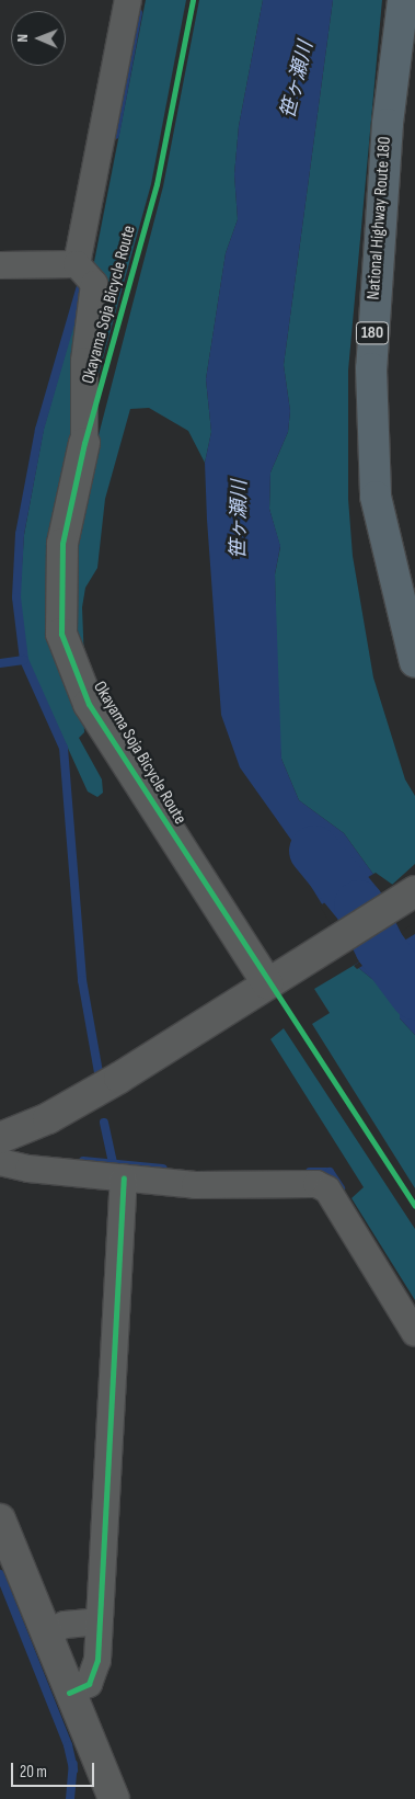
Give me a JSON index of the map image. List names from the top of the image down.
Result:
{
  "streets": {
    "highway": ["National Highway Route 180", "180"],
    "main road": ["Okayama Soja Bicycle Route"]
  },
  "water": ["笹ヶ瀬川"],
  "scale_bar": "20 m",
  "north": "left"
}
